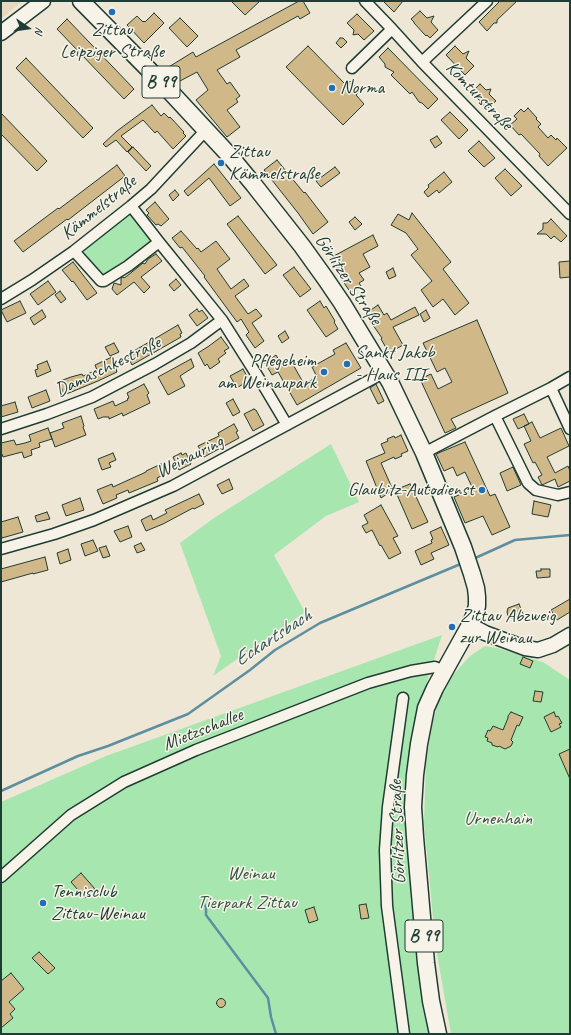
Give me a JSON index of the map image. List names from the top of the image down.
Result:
{
  "streets": {
    "main road": ["B 99", "Görlitzer Straße"],
    "street": [
      "Komturstraße",
      "Kämmelstraße",
      "Damaschkestraße",
      "Weinauring",
      "Mietzschallee"
    ]
  },
  "crossings": [
    ["Kämmelstraße", "Görlitzer Straße"],
    ["Görlitzer Straße", "Weinauring"],
    ["Görlitzer Straße", "Mietzschallee"]
  ],
  "water": ["Eckartsbach"],
  "parks": ["Urnenhain", "Weinau", "Tierpark Zittau"],
  "places": [
    "Zittau Leipziger Straße",
    "Norma",
    "Zittau Kämmelstraße",
    "Sankt Jakob - Haus III",
    "Pflegeheim am Weinaupark",
    "Glaubitz-Autodienst",
    "Zittau Abzweig zur Weinau",
    "Tennisclub Zittau-Weinau"
  ],
  "north": "right"
}
